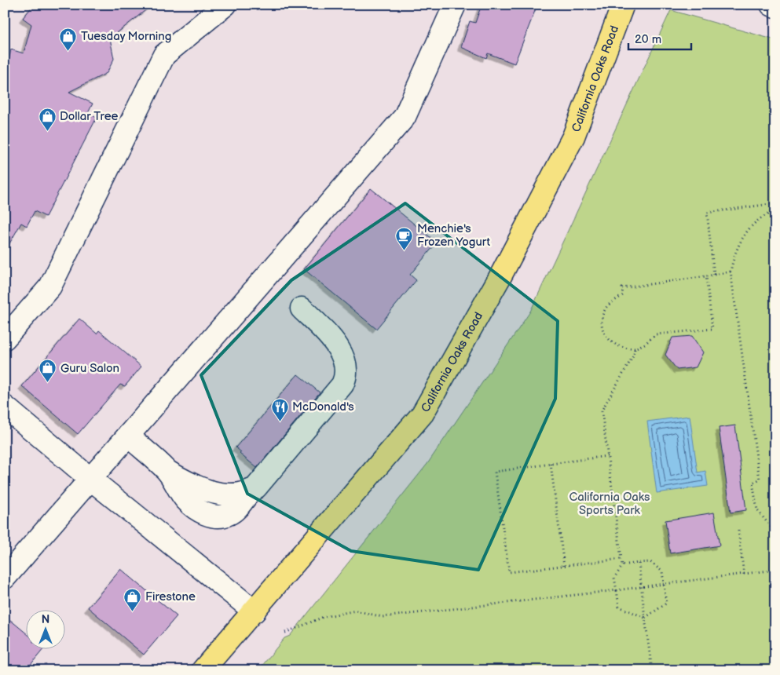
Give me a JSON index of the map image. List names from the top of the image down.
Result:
{
  "streets": {
    "main road": ["California Oaks Road"]
  },
  "parks": ["California Oaks Sports Park"],
  "places": {
    "shop": [
      "Tuesday Morning",
      "Dollar Tree",
      "Guru Salon",
      "Firestone"
    ],
    "cafe": ["Menchie's Frozen Yogurt"],
    "restaurant": ["McDonald's"]
  },
  "scale_bar": "20 m",
  "north": "top"
}
